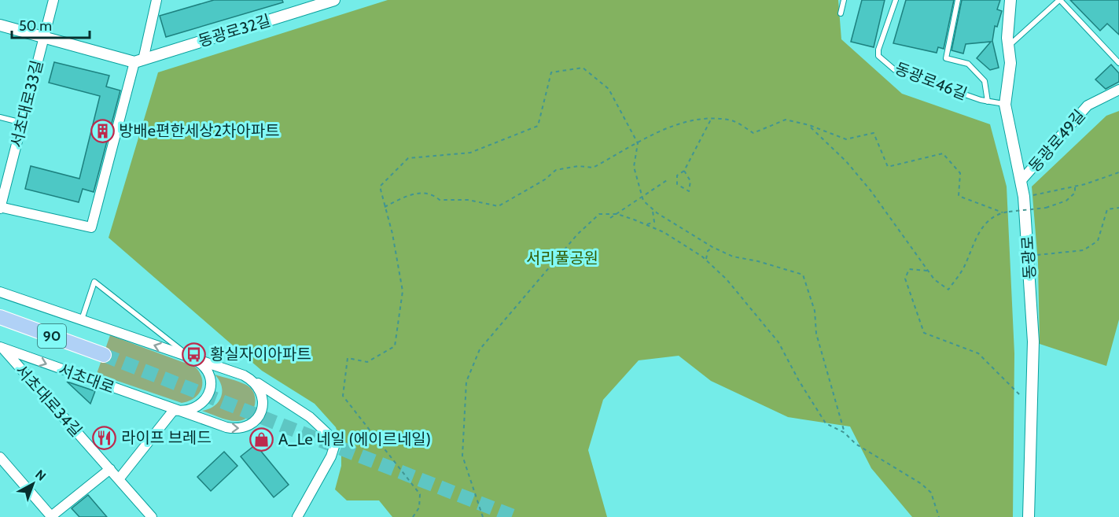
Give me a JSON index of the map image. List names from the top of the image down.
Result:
{
  "streets": {
    "main road": ["90", "서초대로"],
    "street": [
      "동광로32길",
      "서초대로33길",
      "동광로49길",
      "동광로",
      "서초대로34길"
    ],
    "lane": ["동광로46길"]
  },
  "crossings": [
    ["동광로32길", "서초대로33길"],
    ["동광로46길", "동광로"],
    ["동광로49길", "동광로"],
    ["서초대로", "서초대로34길"]
  ],
  "parks": ["서리풀공원"],
  "places": {
    "building": ["방배e편한세상2차아파트"],
    "bus stop": ["황실자이아파트"],
    "restaurant": ["라이프 브레드"],
    "shop": ["A_Le 네일 (에이르네일)"]
  },
  "scale_bar": "50 m",
  "north": "top right"
}
